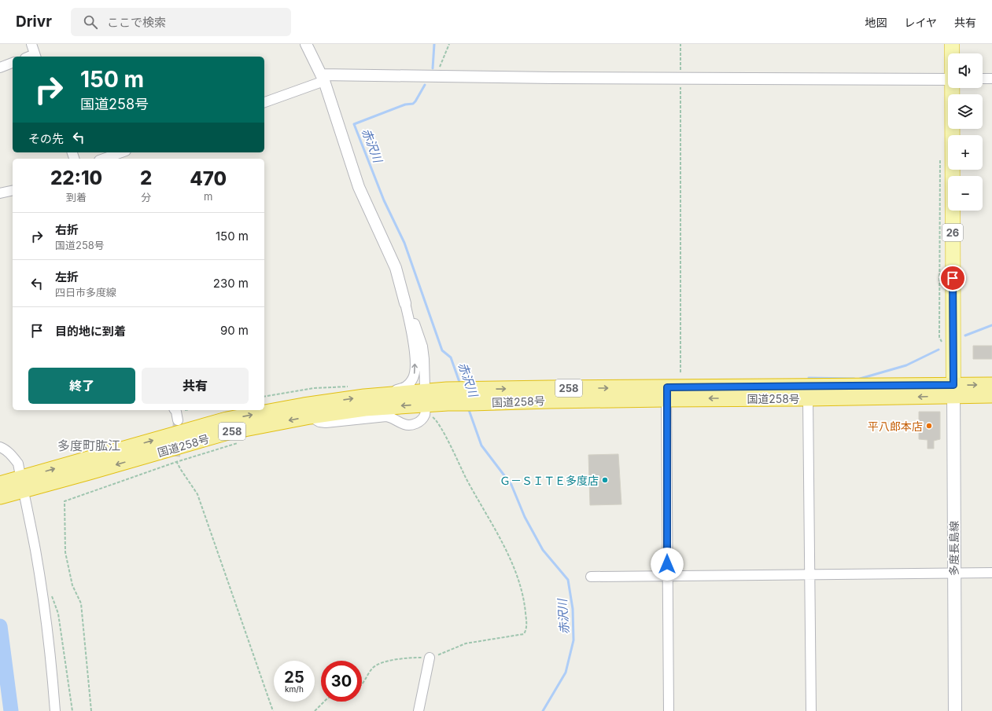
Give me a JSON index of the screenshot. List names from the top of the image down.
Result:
{
  "streets": {
    "highway": ["258", "国道258号"],
    "main road": ["26", "多度長島線"]
  },
  "crossings": [
    ["26", "国道258号"],
    ["26", "多度長島線"],
    ["国道258号", "多度長島線"]
  ],
  "districts": ["多度町肱江"],
  "water": ["赤沢川"],
  "places": ["平八郎本店", "Ｇ－ＳＩＴＥ多度店"],
  "page": {
    "header": "Drivr",
    "search": "ここで検索",
    "nav": ["地図", "レイヤ", "共有"],
    "map_buttons": ["+", "−"],
    "turn": ["150 m", "国道258号"],
    "then": "その先",
    "eta": [
      "22:10",
      "到着",
      "2",
      "分",
      "470",
      "m"
    ],
    "list": [
      {
        "name": "右折",
        "note": "国道258号",
        "value": "150 m"
      },
      {
        "name": "左折",
        "note": "四日市多度線",
        "value": "230 m"
      },
      {
        "name": "目的地に到着",
        "value": "90 m"
      }
    ],
    "buttons": ["終了", "共有"],
    "speed": "25 km/h",
    "limit": "30"
  }
}
